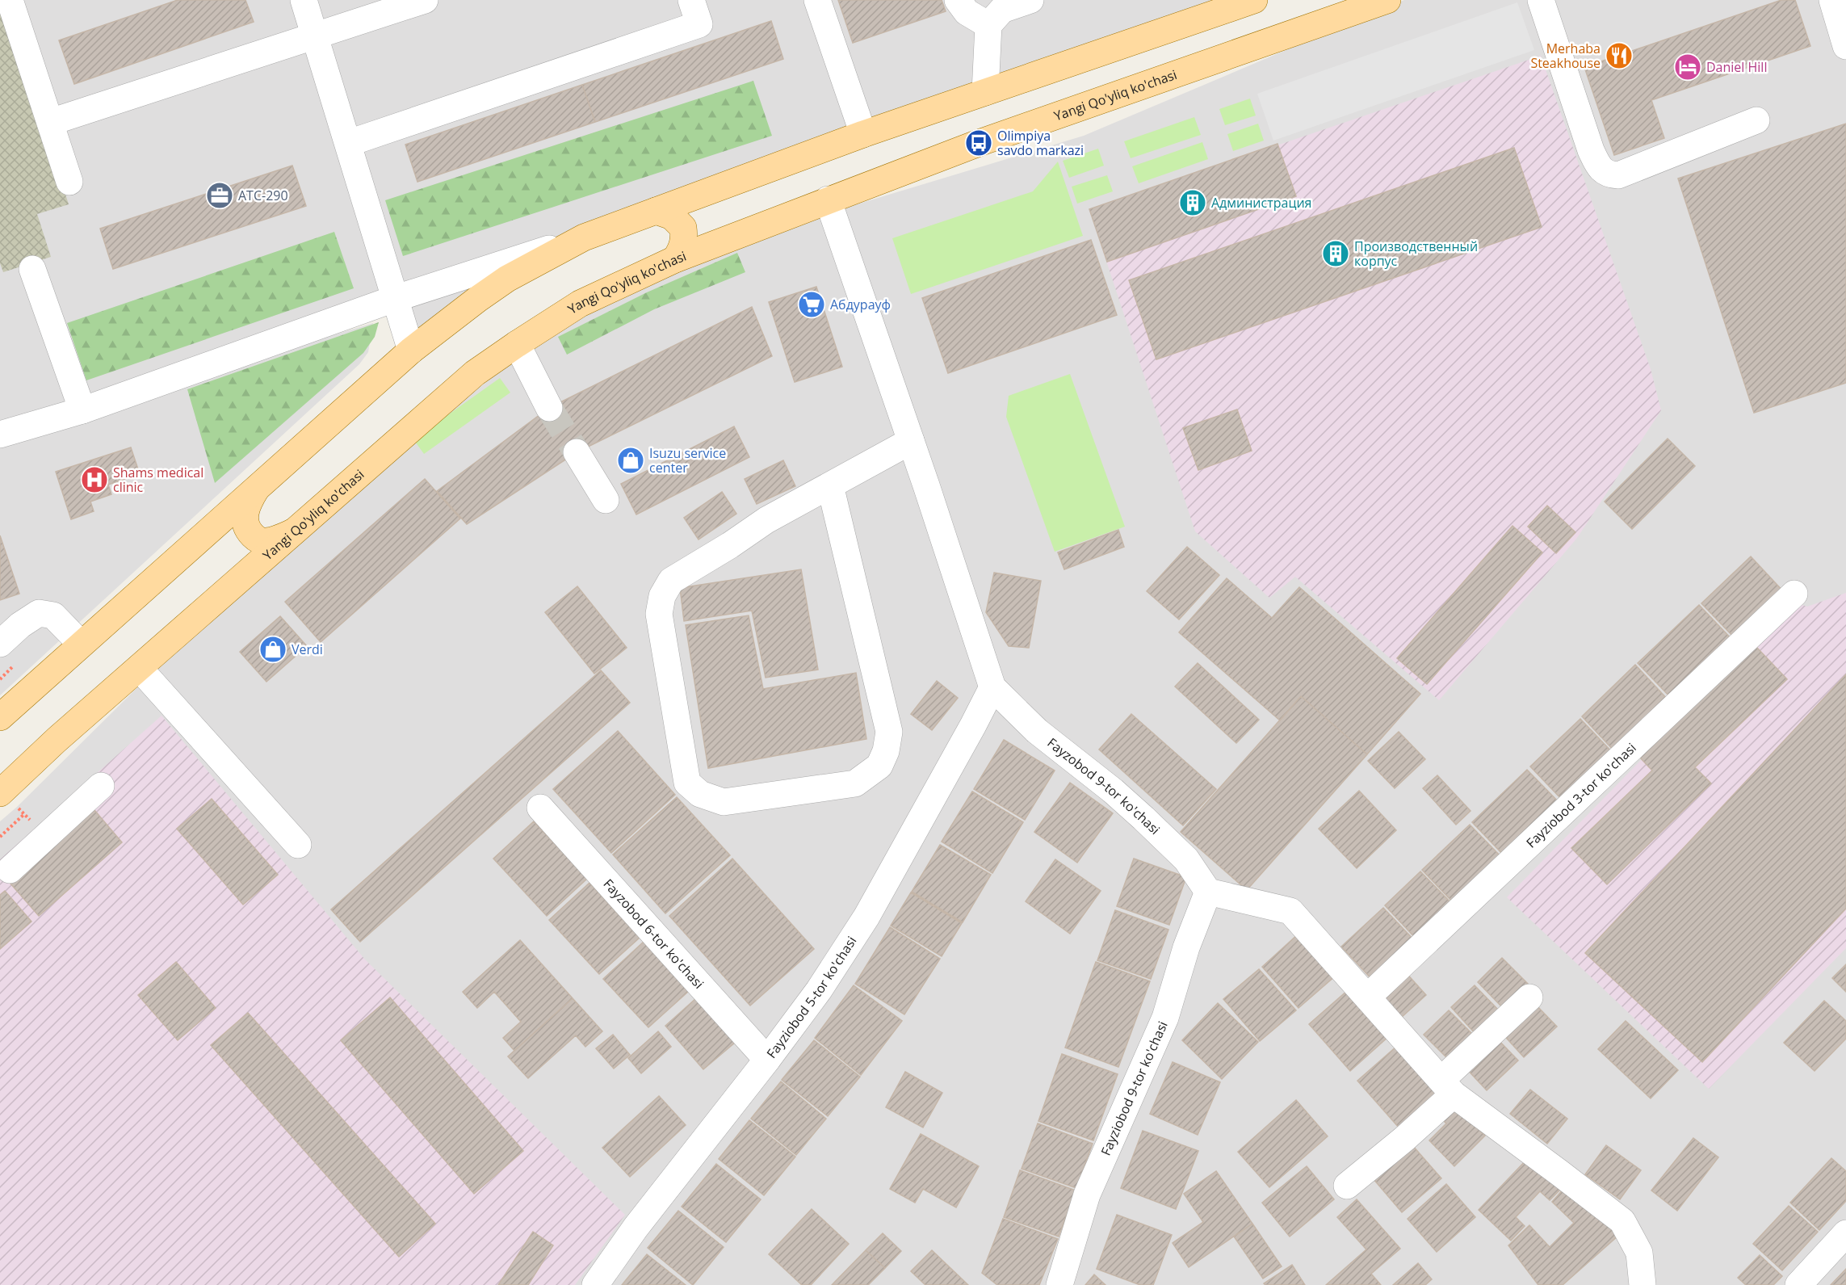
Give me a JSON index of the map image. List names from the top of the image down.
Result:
{
  "streets": {
    "main road": ["Yangi Qo'yliq ko'chasi"],
    "street": [
      "Fayzobod 9-tor ko'chasi",
      "Fayziobod 3-tor ko'chasi",
      "Fayzobod 6-tor ko'chasi",
      "Fayziobod 5-tor ko'chasi",
      "Fayziobod 9-tor ko'chasi"
    ]
  },
  "crossings": [
    ["Fayzobod 9-tor ko'chasi", "Fayziobod 5-tor ko'chasi"],
    ["Fayzobod 9-tor ko'chasi", "Fayziobod 9-tor ko'chasi"],
    ["Fayzobod 6-tor ko'chasi", "Fayziobod 5-tor ko'chasi"]
  ],
  "places": {
    "restaurant": ["Merhaba Steakhouse"],
    "hotel": ["Daniel Hill"],
    "bus stop": ["Olimpiya savdo markazi"],
    "office": ["ATC-290"],
    "building": ["Администрация", "Производственный корпус"],
    "supermarket": ["Абдурауф"],
    "shop": ["Isuzu service center", "Verdi"],
    "hospital": ["Shams medical clinic"]
  }
}
